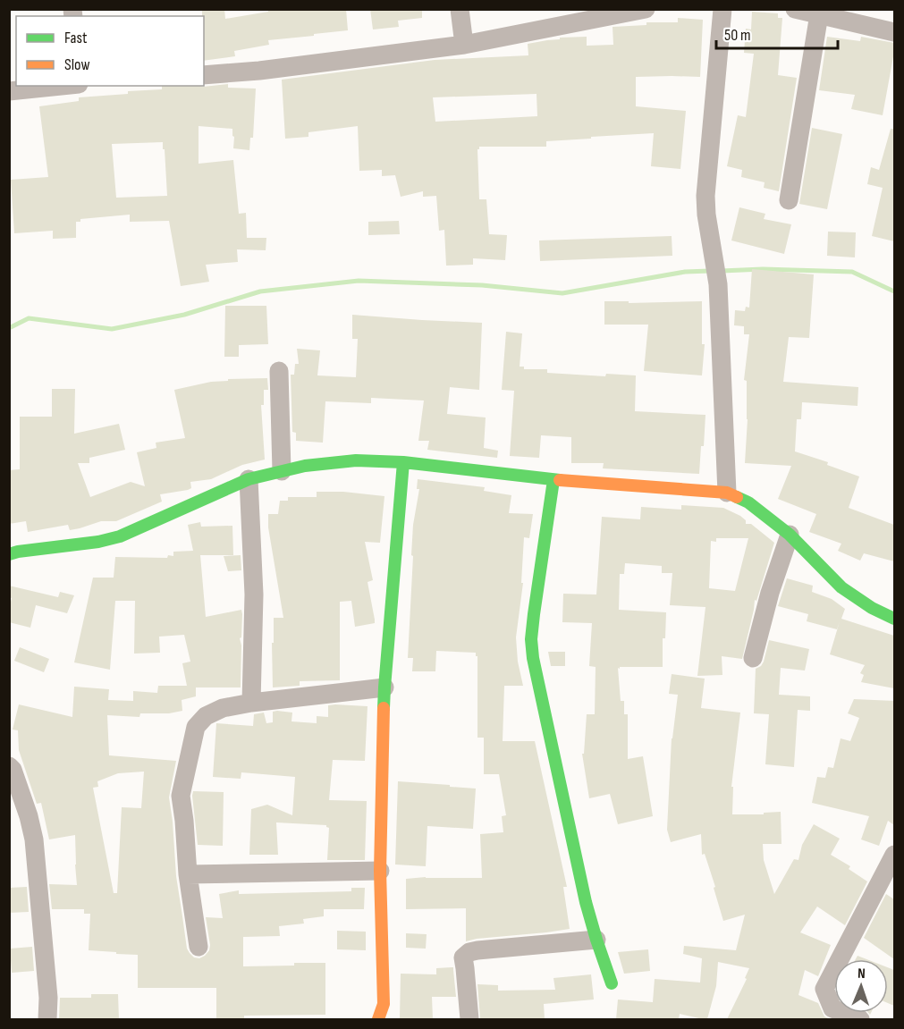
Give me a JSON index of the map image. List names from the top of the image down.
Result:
{
  "legend": ["Fast", "Slow"],
  "scale_bar": "50 m",
  "north": "top"
}
